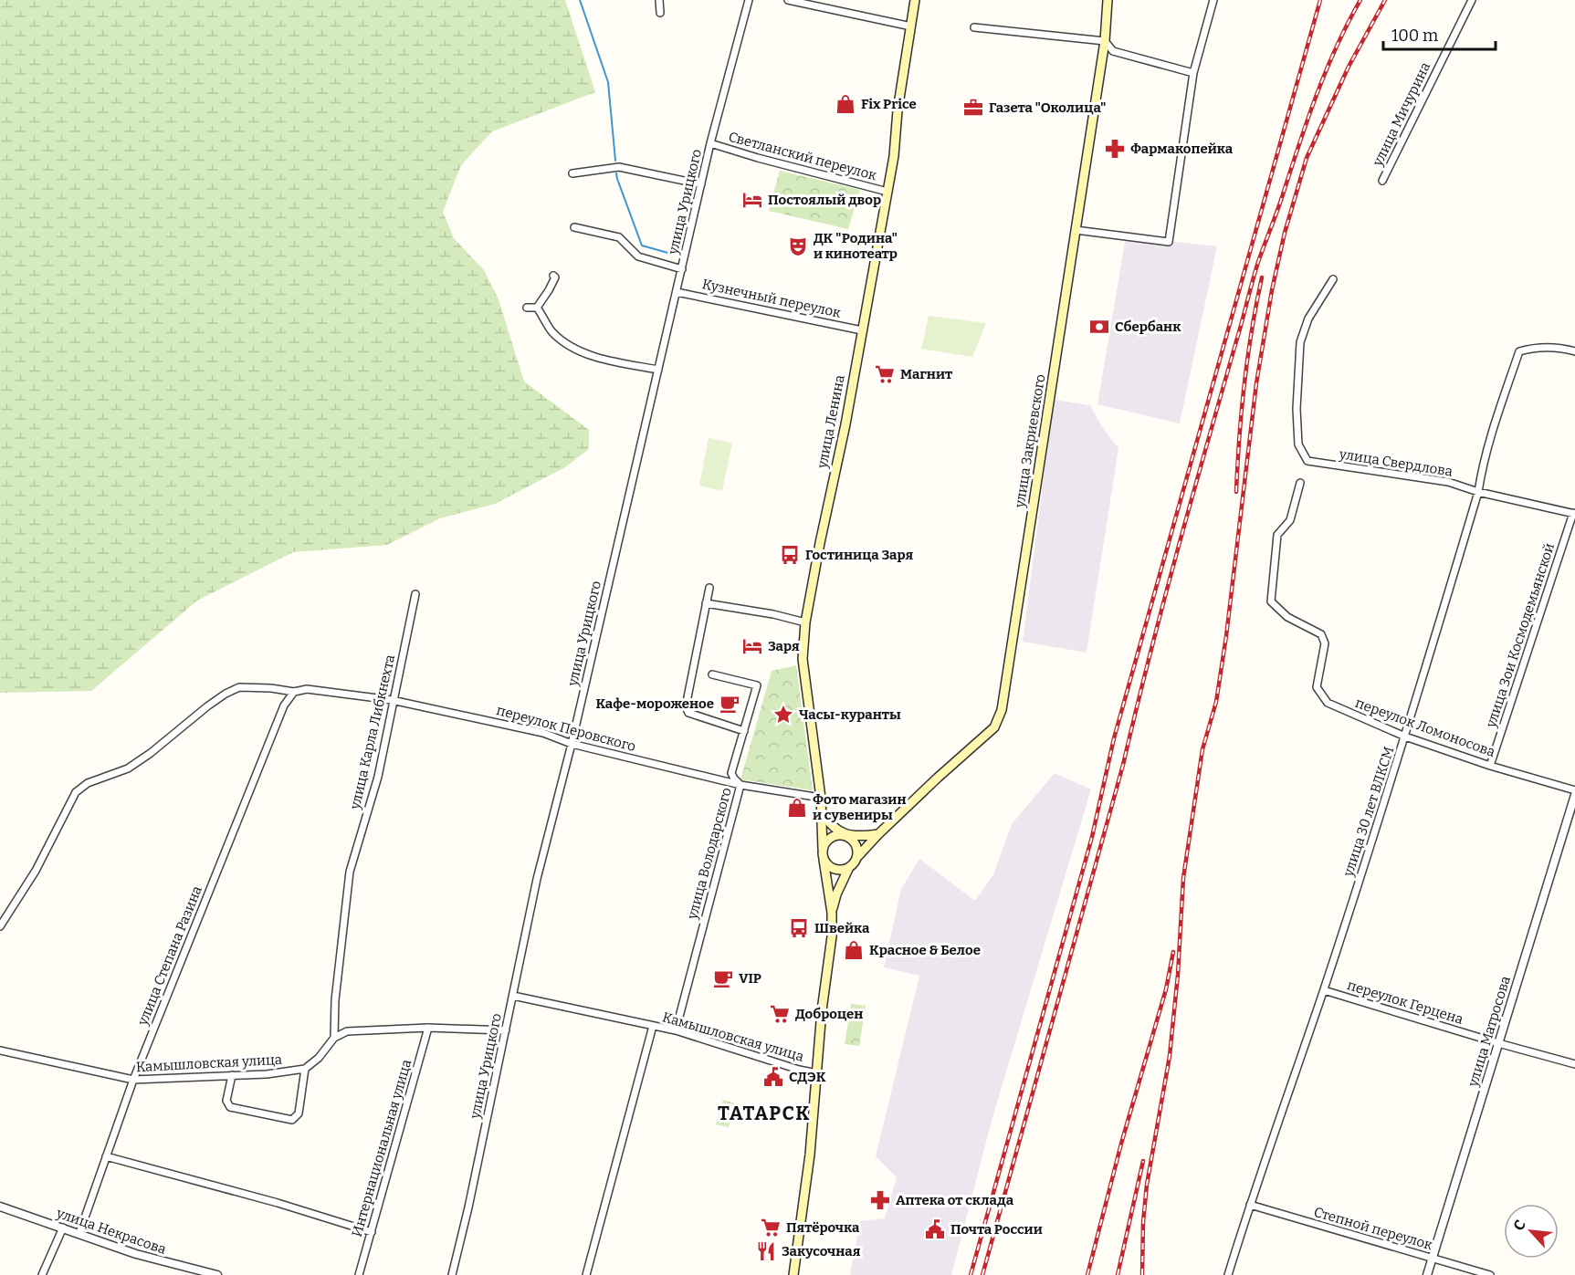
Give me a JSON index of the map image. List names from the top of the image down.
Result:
{
  "streets": {
    "main road": ["улица Ленина", "улица Закриевского"],
    "street": [
      "улица Мичурина",
      "Светланский переулок",
      "улица Урицкого",
      "Кузнечный переулок",
      "улица Свердлова",
      "улица Зои Космодемьянской",
      "переулок Ломоносова",
      "переулок Перовского",
      "улица Карла Либкнехта",
      "улица 30 лет ВЛКСМ",
      "улица Володарского",
      "улица Степана Разина",
      "переулок Герцена",
      "улица Матросова",
      "Камышловская улица",
      "Интернациональная улица",
      "Степной переулок",
      "улица Некрасова"
    ]
  },
  "crossings": [
    ["Светланский переулок", "улица Урицкого"],
    ["Светланский переулок", "улица Ленина"],
    ["улица Урицкого", "Кузнечный переулок"],
    ["улица Урицкого", "переулок Перовского"],
    ["улица Урицкого", "Камышловская улица"],
    ["Кузнечный переулок", "улица Ленина"],
    ["улица Ленина", "улица Закриевского"],
    ["улица Ленина", "переулок Перовского"],
    ["улица Ленина", "Камышловская улица"],
    ["улица Свердлова", "улица Зои Космодемьянской"],
    ["улица Свердлова", "улица 30 лет ВЛКСМ"],
    ["улица Зои Космодемьянской", "переулок Ломоносова"],
    ["переулок Ломоносова", "улица 30 лет ВЛКСМ"],
    ["переулок Перовского", "улица Карла Либкнехта"],
    ["переулок Перовского", "улица Володарского"],
    ["переулок Перовского", "улица Степана Разина"],
    ["улица 30 лет ВЛКСМ", "переулок Герцена"],
    ["улица 30 лет ВЛКСМ", "Степной переулок"],
    ["улица Володарского", "Камышловская улица"],
    ["улица Степана Разина", "Камышловская улица"],
    ["улица Степана Разина", "улица Некрасова"],
    ["переулок Герцена", "улица Матросова"],
    ["улица Матросова", "Степной переулок"]
  ],
  "districts": ["ТАТАРСК"],
  "places": {
    "shop": ["Fix Price", "Фото магазин и сувениры", "Красное & Белое"],
    "office": ["Газета \"Околица\""],
    "pharmacy": ["Фармакопейка", "Аптека от склада"],
    "hotel": ["Постоялый двор", "Заря"],
    "theatre": ["ДК \"Родина\" и кинотеатр"],
    "bank": ["Сбербанк"],
    "supermarket": ["Магнит", "Доброцен", "Пятёрочка"],
    "bus stop": ["Гостиница Заря", "Швейка"],
    "cafe": ["Кафе-мороженое", "VIP"],
    "place": ["Часы-куранты"],
    "public building": ["СДЭК", "Почта России"],
    "restaurant": ["Закусочная"]
  },
  "scale_bar": "100 m",
  "north": "top left"
}
